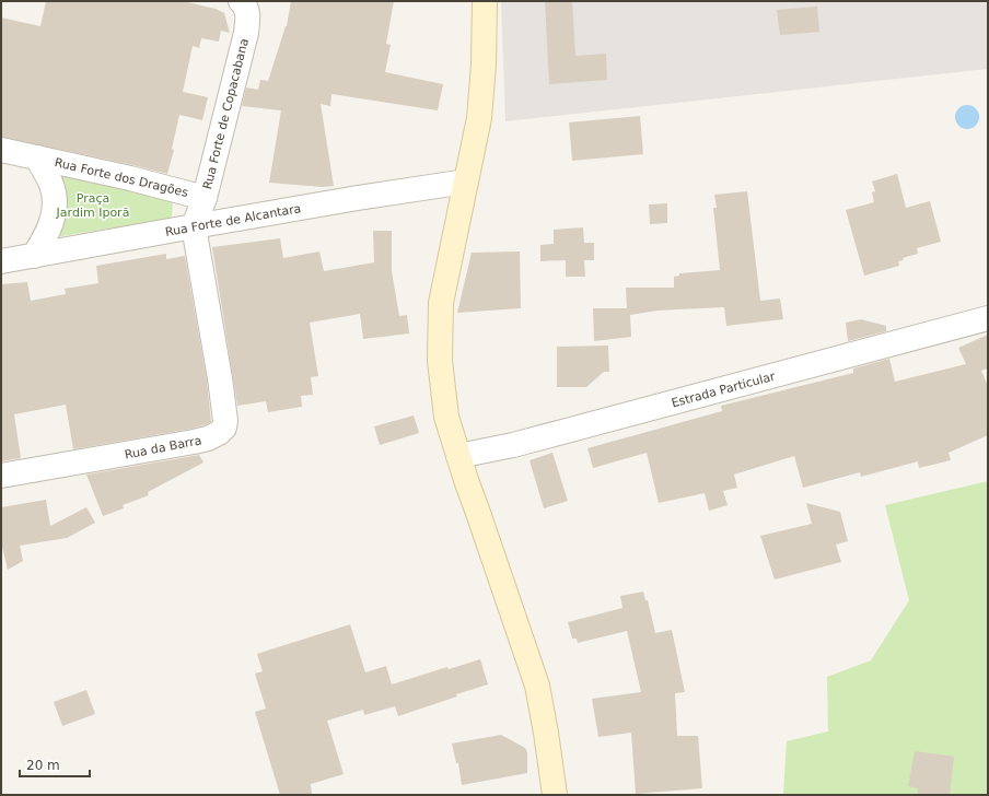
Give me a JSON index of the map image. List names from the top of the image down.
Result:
{
  "streets": {
    "street": [
      "Rua Forte de Copacabana",
      "Rua Forte dos Dragões",
      "Rua Forte de Alcantara",
      "Estrada Particular",
      "Rua da Barra"
    ]
  },
  "crossings": [
    ["Rua Forte de Copacabana", "Rua Forte dos Dragões"],
    ["Rua Forte de Copacabana", "Rua Forte de Alcantara"],
    ["Rua Forte de Copacabana", "Rua da Barra"],
    ["Rua Forte dos Dragões", "Rua Forte de Alcantara"],
    ["Rua Forte de Alcantara", "Rua da Barra"]
  ],
  "parks": ["Praça Jardim Iporã"],
  "scale_bar": "20 m"
}
